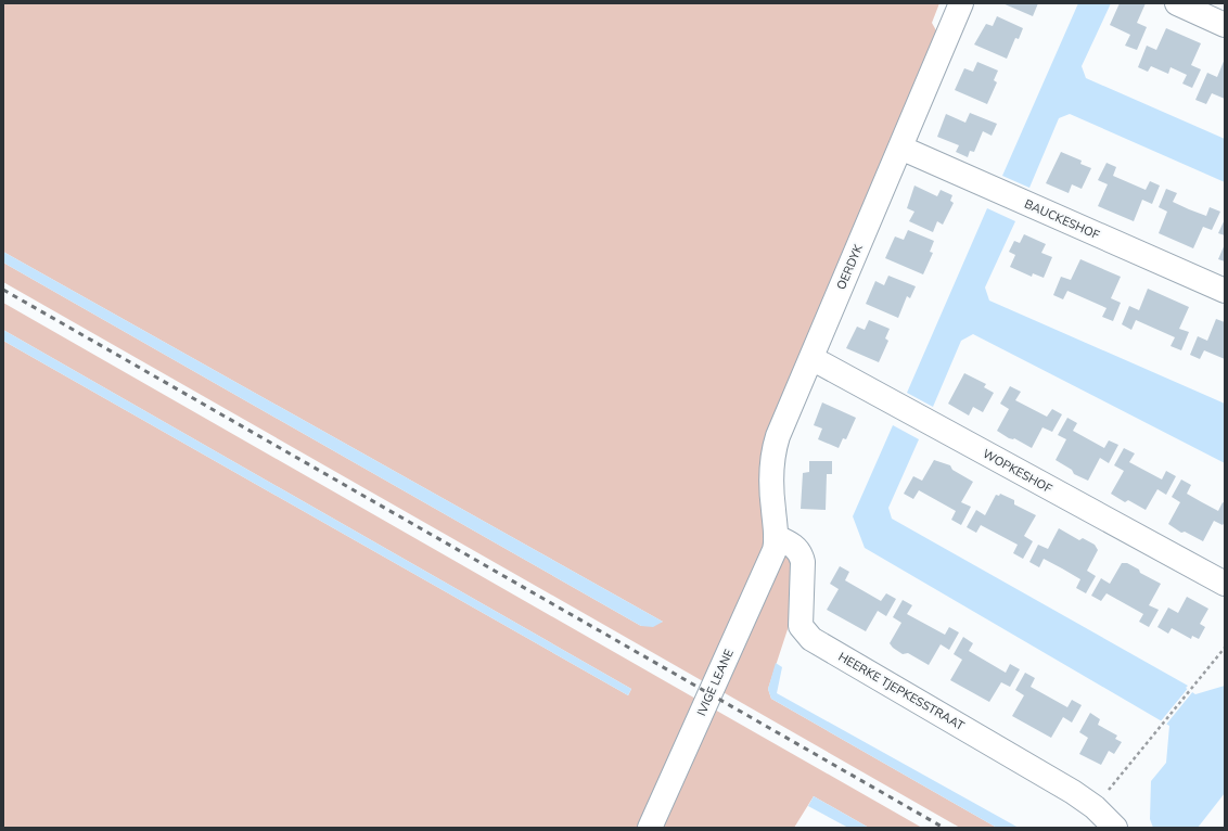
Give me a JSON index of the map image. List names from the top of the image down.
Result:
{
  "streets": {
    "street": [
      "BAUCKESHOF",
      "OERDYK",
      "WOPKESHOF",
      "IVIGE LEANE",
      "HEERKE TJEPKESSTRAAT"
    ]
  },
  "crossings": [
    ["BAUCKESHOF", "OERDYK"],
    ["OERDYK", "WOPKESHOF"],
    ["OERDYK", "IVIGE LEANE"],
    ["OERDYK", "HEERKE TJEPKESSTRAAT"],
    ["IVIGE LEANE", "HEERKE TJEPKESSTRAAT"]
  ]
}
